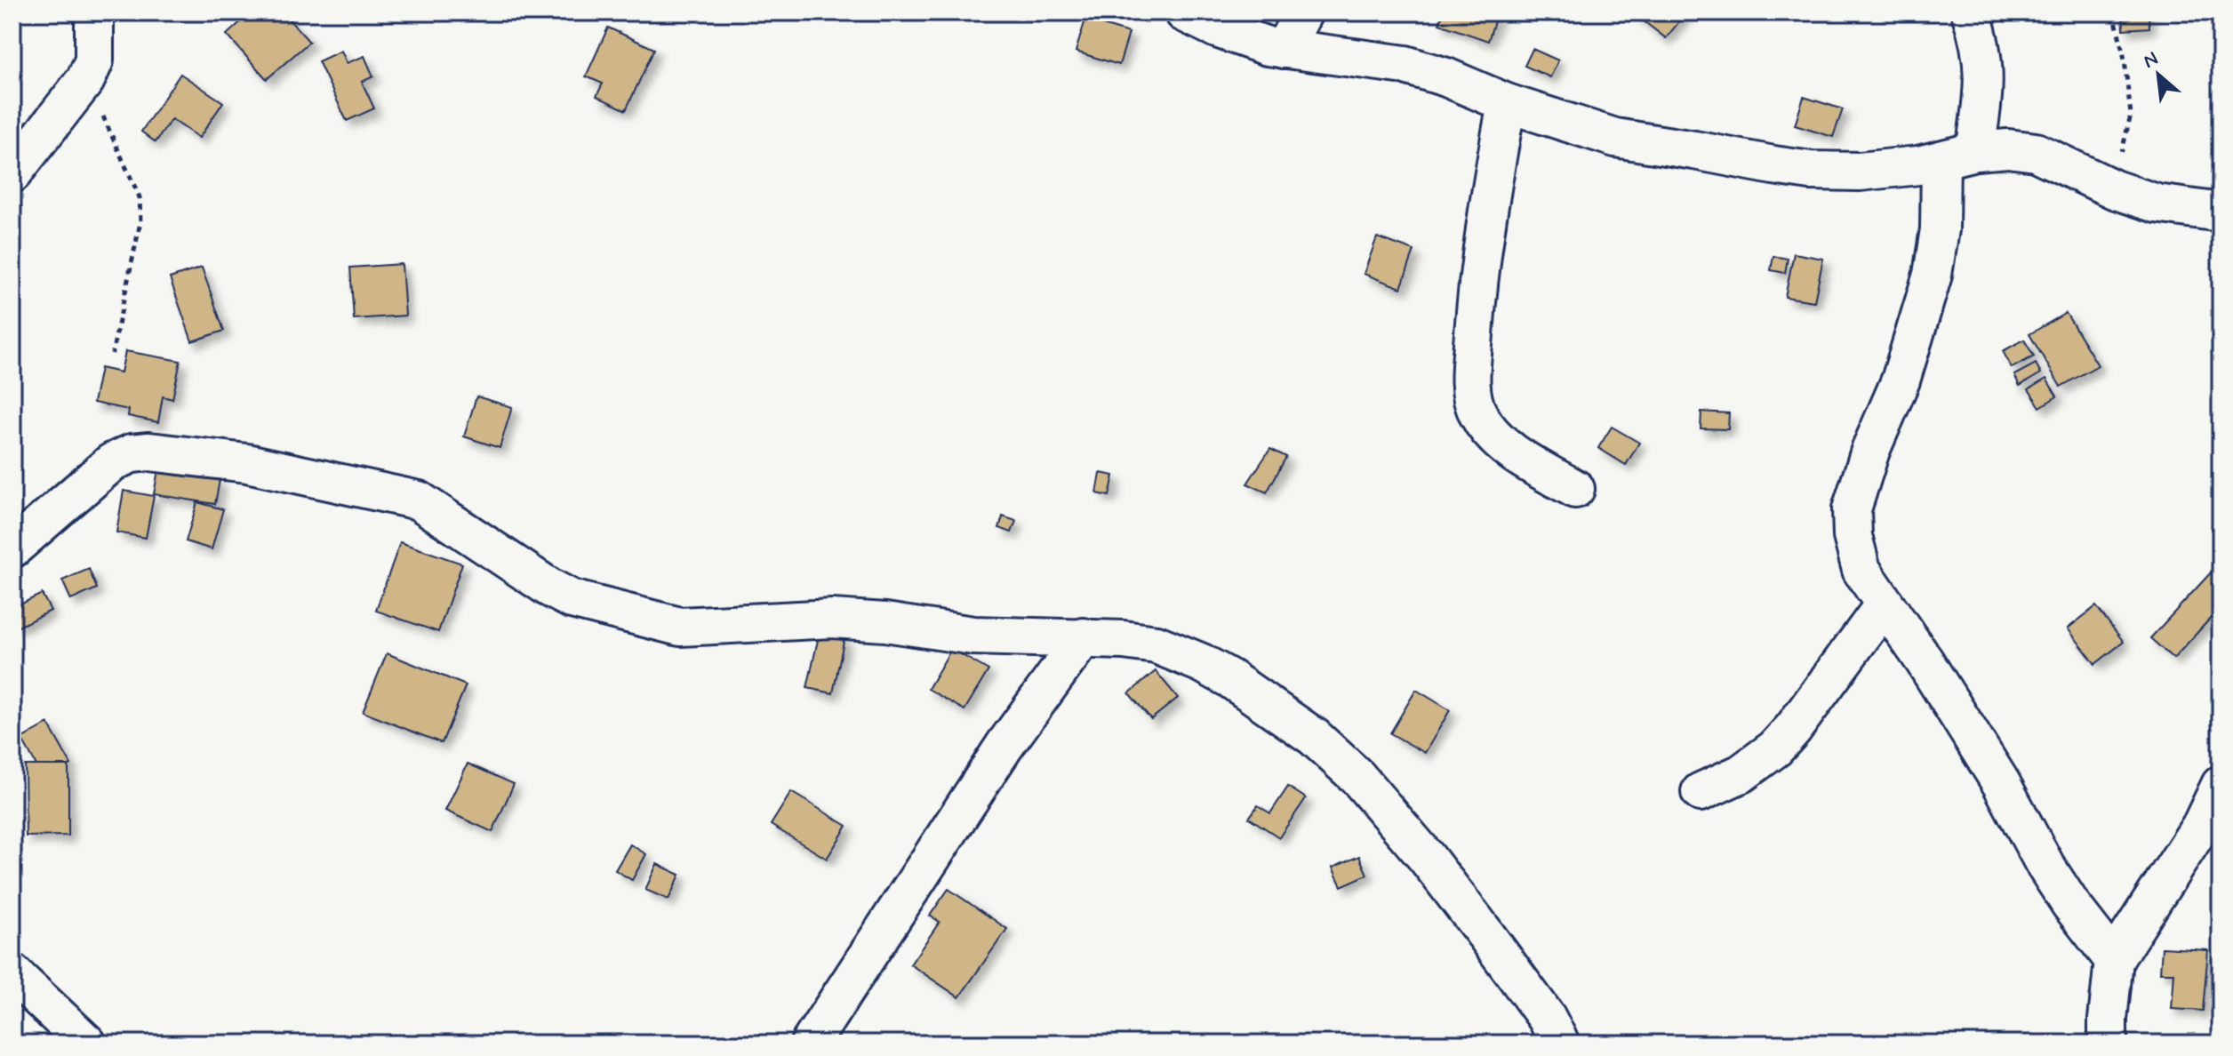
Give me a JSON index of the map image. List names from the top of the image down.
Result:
{
  "north": "top left"
}
